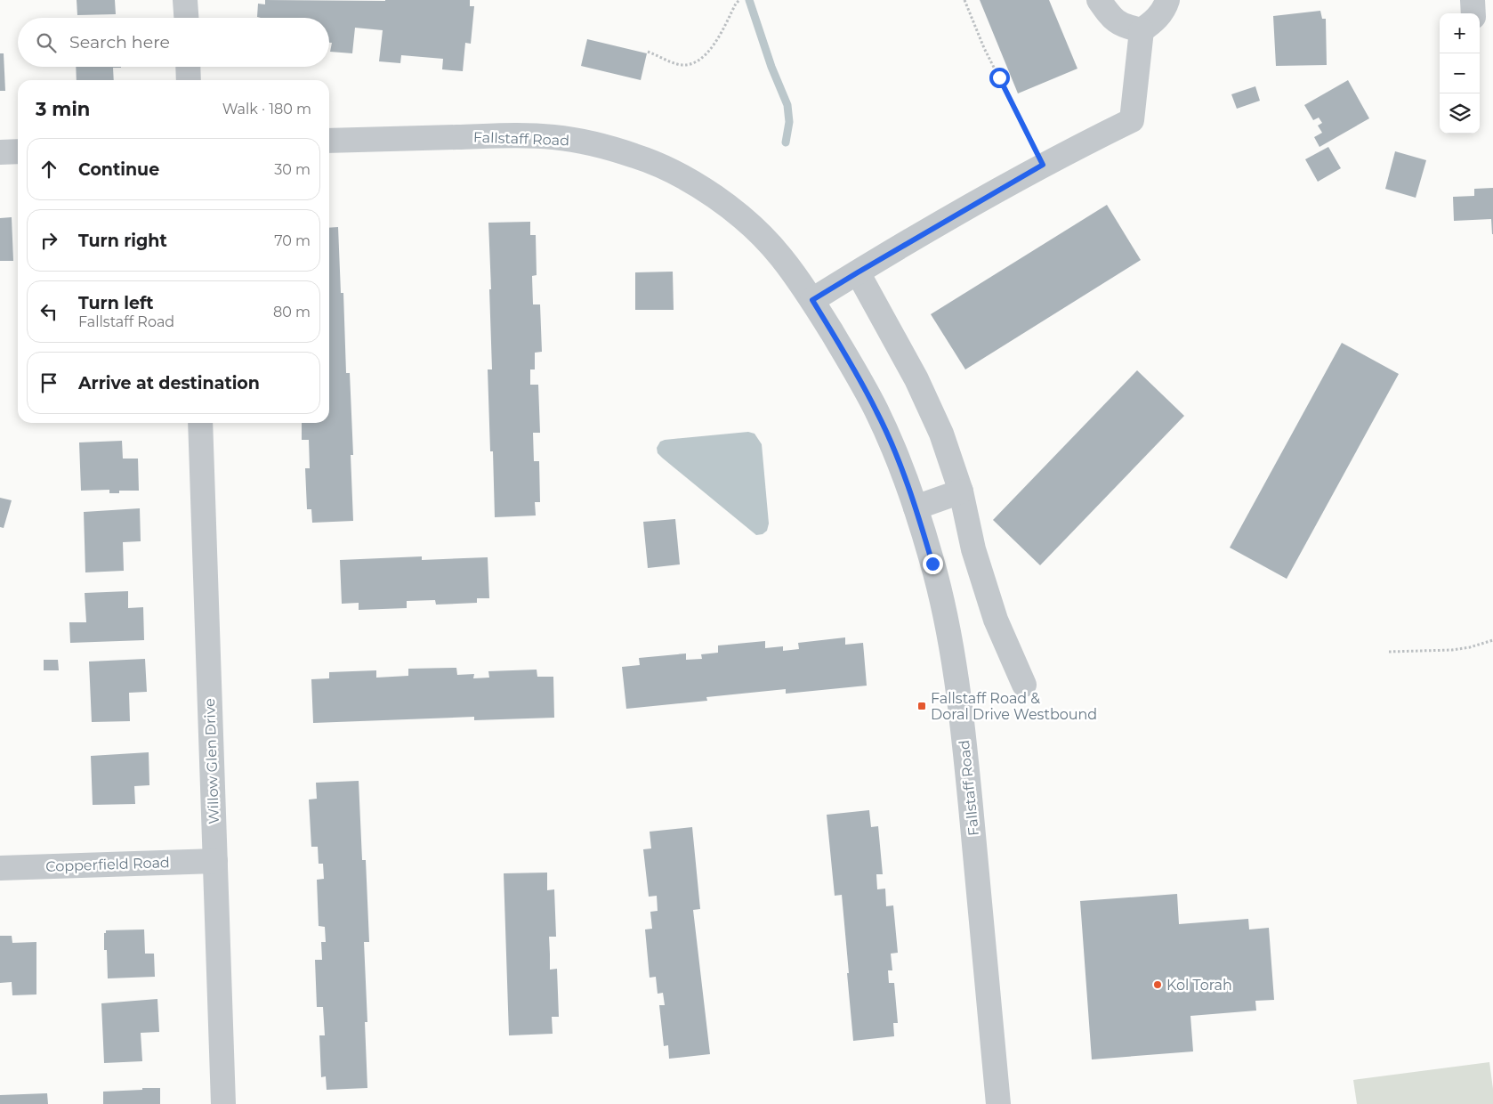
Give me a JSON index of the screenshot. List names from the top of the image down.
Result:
{
  "streets": {
    "street": ["Fallstaff Road", "Willow Glen Drive", "Copperfield Road"]
  },
  "crossings": [
    ["Willow Glen Drive", "Copperfield Road"]
  ],
  "places": {
    "transit": ["Fallstaff Road & Doral Drive Westbound"],
    "other": ["Kol Torah"]
  },
  "page": {
    "map_buttons": ["+", "−"],
    "search": "Search here",
    "heading": ["3 min", "Walk · 180 m"],
    "list": [
      ["Continue", "30 m"],
      ["Turn right", "70 m"],
      ["Turn left", "Fallstaff Road", "80 m"],
      "Arrive at destination"
    ]
  }
}
